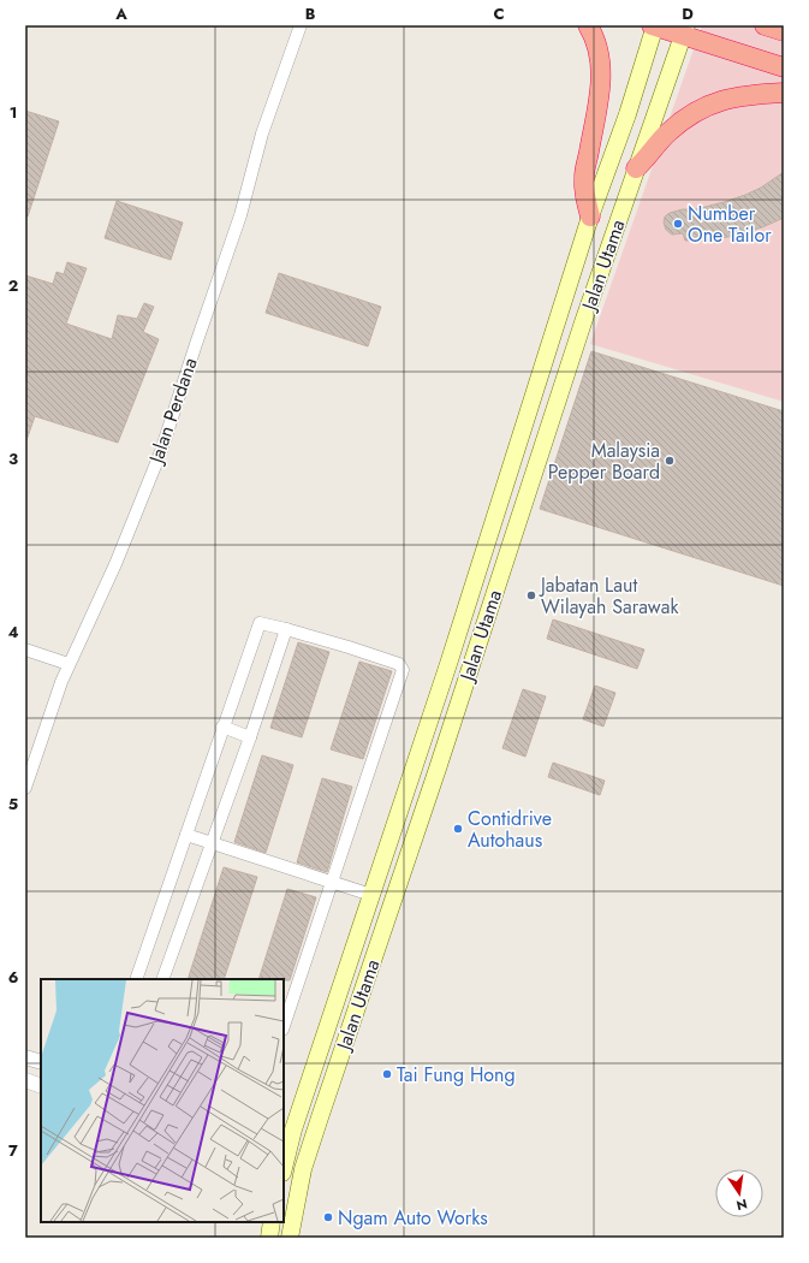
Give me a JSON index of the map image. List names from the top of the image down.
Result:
{
  "streets": {
    "main road": ["Jalan Utama"],
    "street": ["Jalan Perdana"]
  },
  "places": [
    "Number One Tailor",
    "Malaysia Pepper Board",
    "Jabatan Laut Wilayah Sarawak",
    "Contidrive Autohaus",
    "Tai Fung Hong",
    "Ngam Auto Works"
  ],
  "north": "bottom",
  "grid": {
    "columns": [
      "A",
      "B",
      "C",
      "D"
    ],
    "rows": [
      "1",
      "2",
      "3",
      "4",
      "5",
      "6",
      "7"
    ]
  }
}
